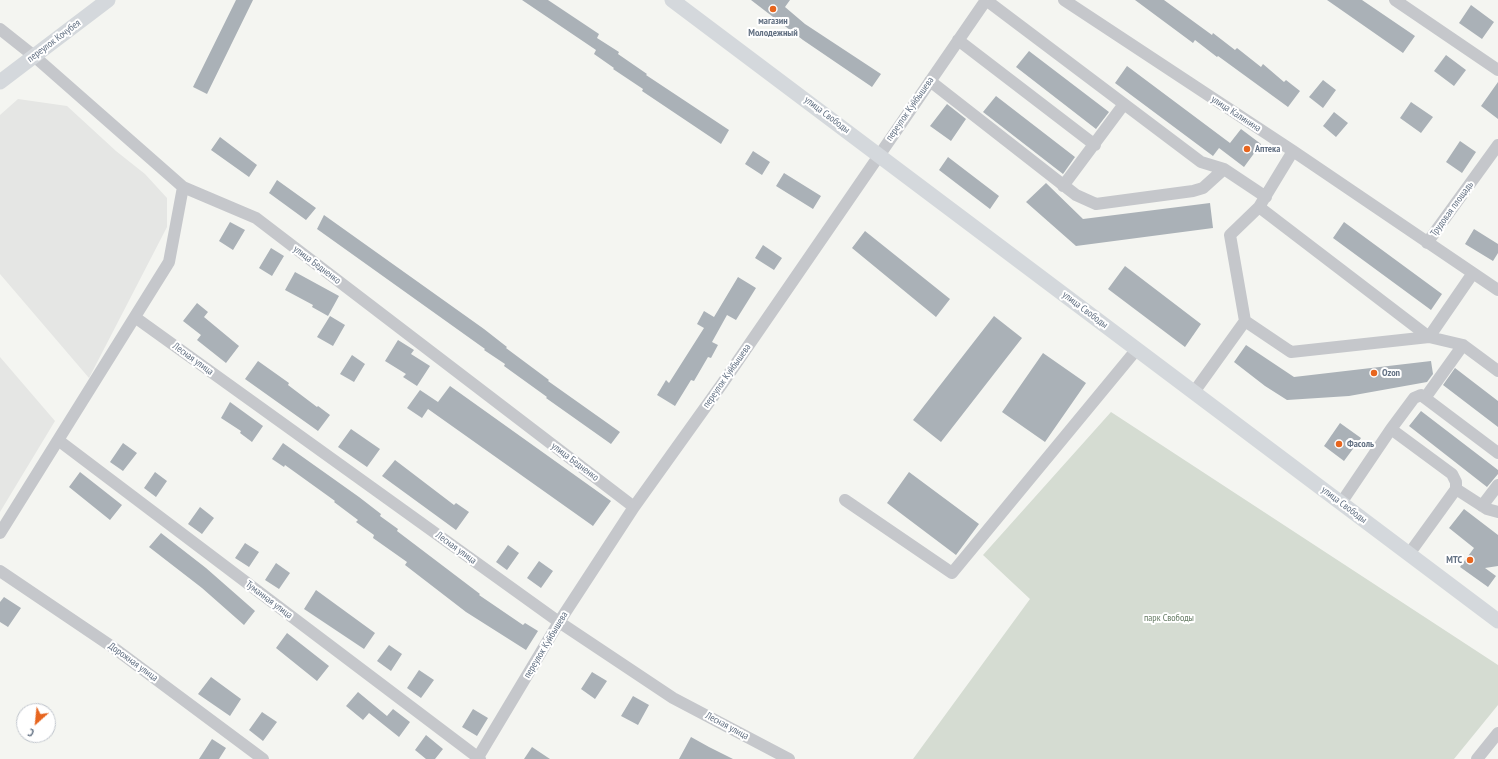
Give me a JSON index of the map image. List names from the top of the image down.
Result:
{
  "streets": {
    "main road": ["переулок Кочубея", "улица Свободы"],
    "street": [
      "переулок Куйбышева",
      "улица Калинина",
      "Трудовая площадь",
      "улица Бедненко",
      "Лесная улица",
      "Туманная улица",
      "Дорожная улица"
    ]
  },
  "crossings": [
    ["переулок Кочубея", "улица Бедненко"],
    ["переулок Куйбышева", "улица Свободы"],
    ["переулок Куйбышева", "улица Бедненко"],
    ["переулок Куйбышева", "Лесная улица"],
    ["переулок Куйбышева", "Туманная улица"],
    ["улица Калинина", "Трудовая площадь"]
  ],
  "parks": ["парк Свободы"],
  "places": [
    "магазин Молодежный",
    "Аптека",
    "Ozon",
    "Фасоль",
    "МТС"
  ],
  "north": "bottom left"
}
